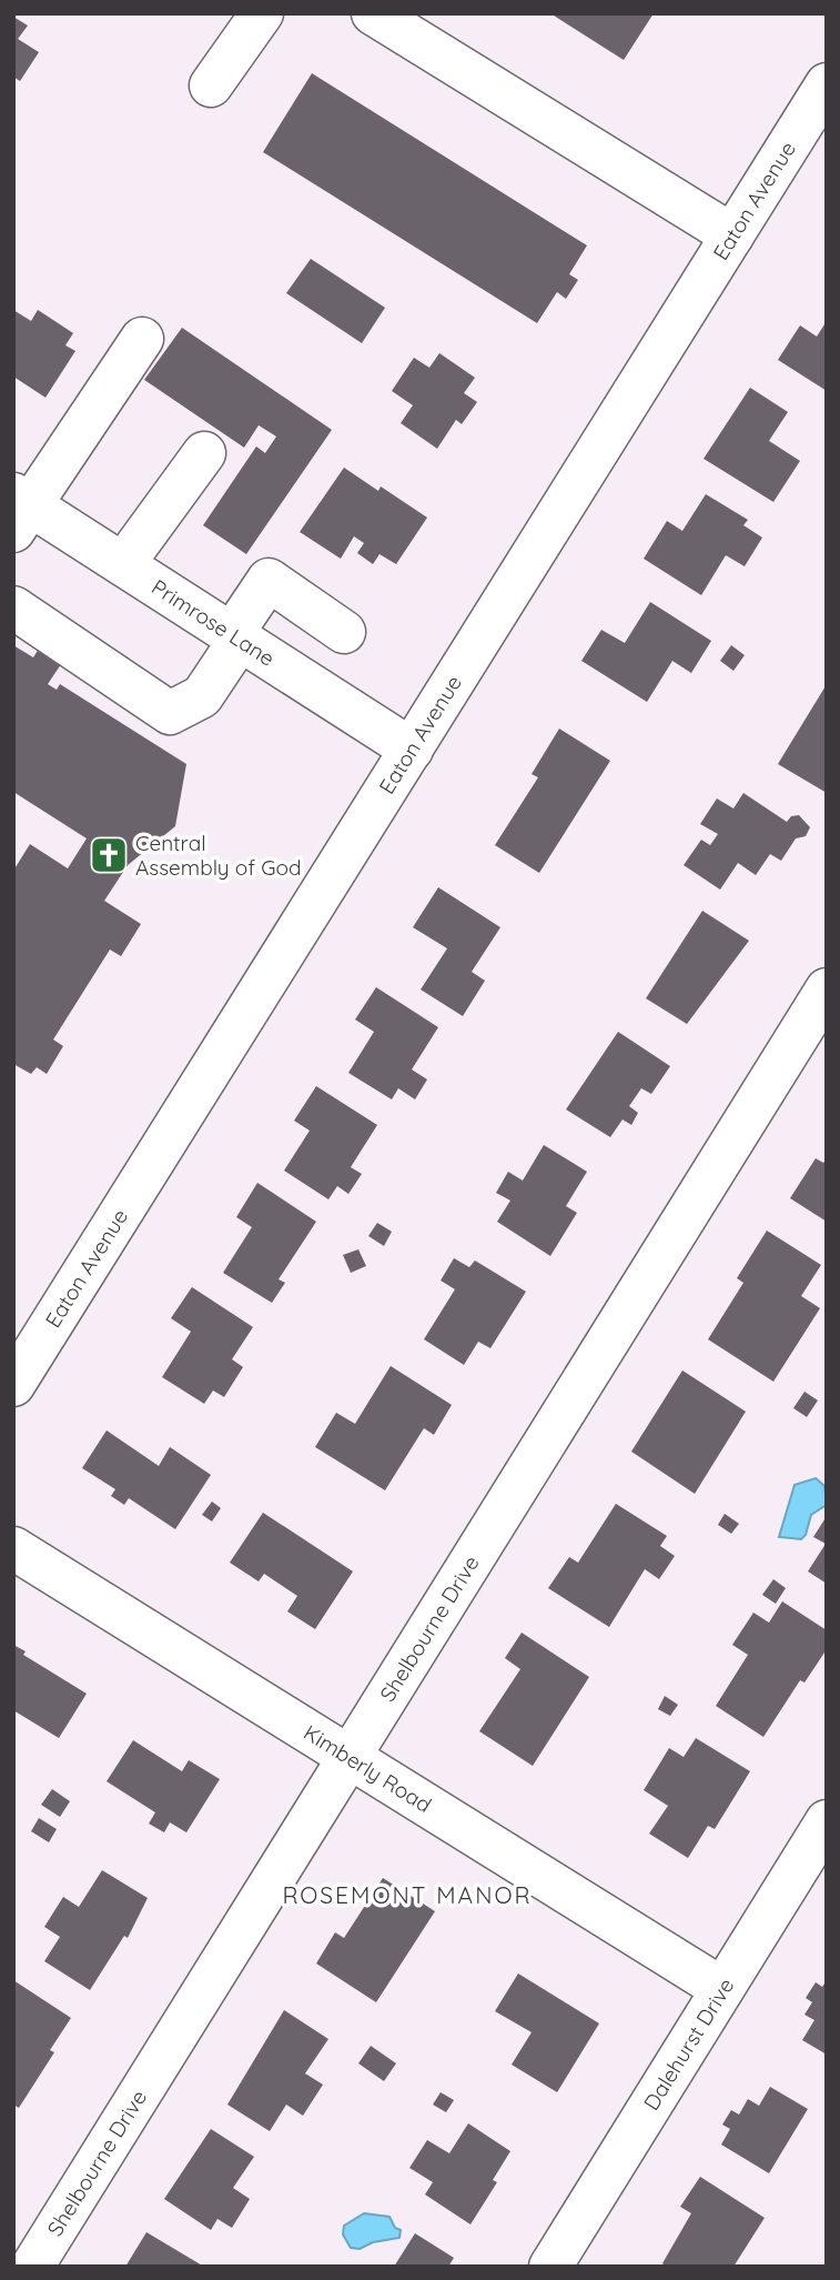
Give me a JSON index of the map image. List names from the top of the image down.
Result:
{
  "streets": {
    "street": [
      "Eaton Avenue",
      "Primrose Lane",
      "Shelbourne Drive",
      "Kimberly Road",
      "Dalehurst Drive"
    ]
  },
  "crossings": [
    ["Eaton Avenue", "Primrose Lane"],
    ["Shelbourne Drive", "Kimberly Road"],
    ["Kimberly Road", "Dalehurst Drive"]
  ],
  "districts": ["ROSEMONT MANOR"],
  "places": {
    "church": ["Central Assembly of God"]
  }
}
